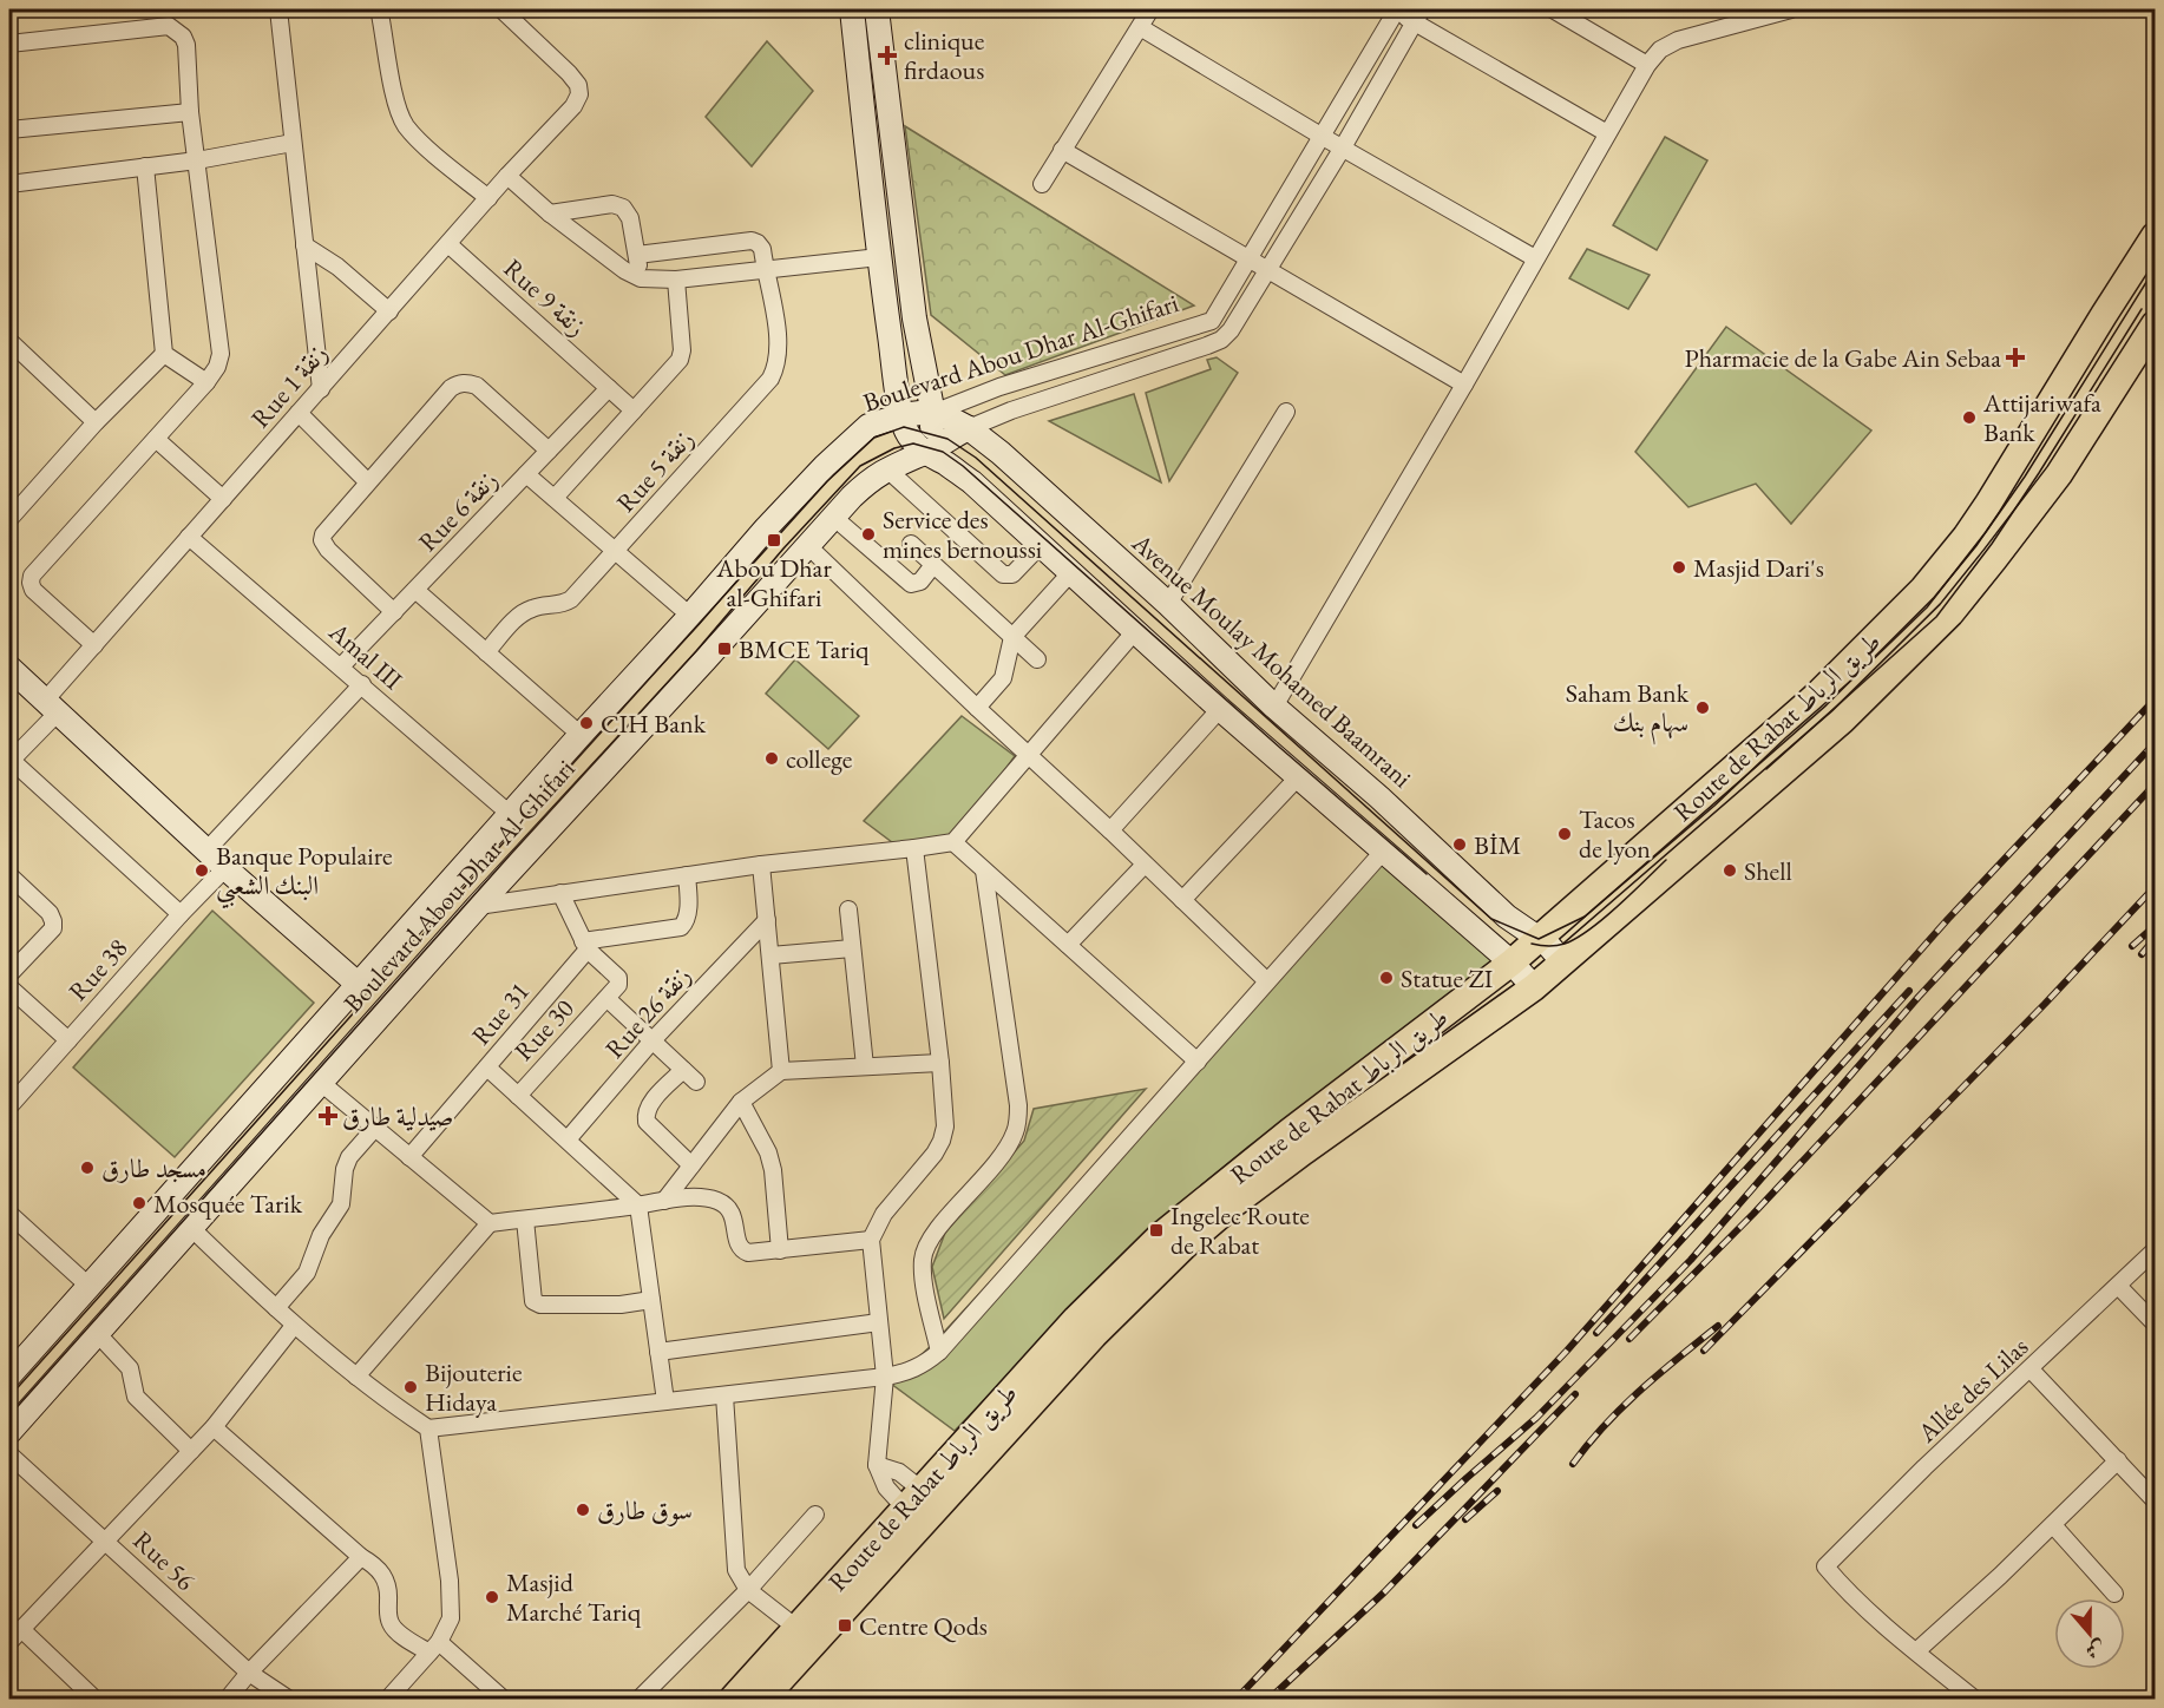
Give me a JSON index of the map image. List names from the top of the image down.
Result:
{
  "streets": {
    "main road": ["Route de Rabat طريق الرباط"],
    "street": [
      "Rue 9 زنقة",
      "Boulevard Abou Dhar Al-Ghifari",
      "Rue 1 زنقة",
      "Rue 5 زنقة",
      "Rue 6 زنقة",
      "Amal III",
      "Avenue Moulay Mohamed Baamrani",
      "Rue 38",
      "Rue 26 زنقة",
      "Rue 31",
      "Rue 30",
      "Allée des Lilas",
      "Rue 56"
    ]
  },
  "crossings": [
    ["Rue 9 زنقة", "Rue 1 زنقة"],
    ["Rue 9 زنقة", "Rue 6 زنقة"],
    ["Boulevard Abou Dhar Al-Ghifari", "Amal III"],
    ["Boulevard Abou Dhar Al-Ghifari", "Avenue Moulay Mohamed Baamrani"],
    ["Rue 1 زنقة", "Amal III"],
    ["Rue 6 زنقة", "Amal III"],
    ["Avenue Moulay Mohamed Baamrani", "Route de Rabat طريق الرباط"]
  ],
  "places": {
    "health": ["clinique firdaous", "Pharmacie de la Gabe Ain Sebaa", "صيدلية طارق"],
    "other": [
      "Attijariwafa Bank",
      "Service des mines bernoussi",
      "Masjid Dari's",
      "Saham Bank سهام بنك",
      "CIH Bank",
      "college",
      "Tacos de lyon",
      "BİM",
      "Banque Populaire البنك الشعبي",
      "Shell",
      "Statue ZI",
      "مسجد طارق",
      "Mosquée Tarik",
      "Bijouterie Hidaya",
      "سوق طارق",
      "Masjid Marché Tariq"
    ],
    "transit": [
      "Abou Dhar al-Ghifari",
      "BMCE Tariq",
      "Ingelec Route de Rabat",
      "Centre Qods"
    ]
  },
  "north": "bottom"
}
